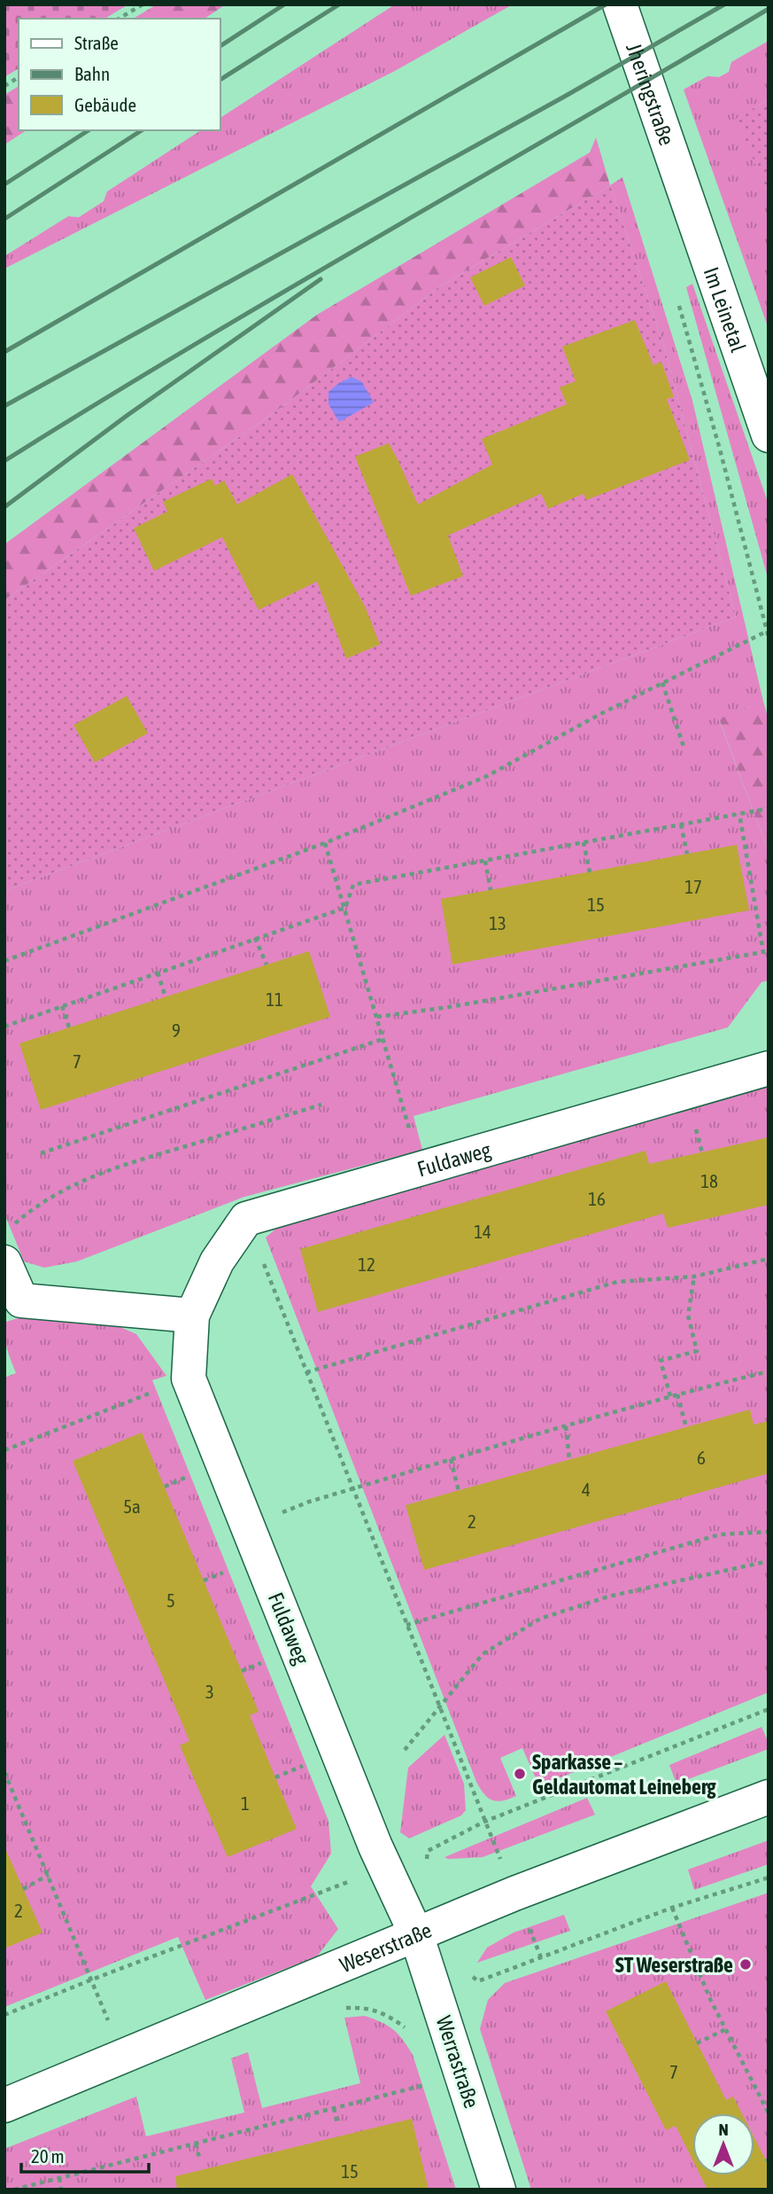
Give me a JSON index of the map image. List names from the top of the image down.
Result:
{
  "streets": {
    "street": [
      "Jheringstraße",
      "Im Leinetal",
      "Fuldaweg",
      "Weserstraße",
      "Werrastraße"
    ]
  },
  "crossings": [
    ["Jheringstraße", "Im Leinetal"],
    ["Fuldaweg", "Weserstraße"],
    ["Fuldaweg", "Werrastraße"],
    ["Weserstraße", "Werrastraße"]
  ],
  "places": ["Sparkasse – Geldautomat Leineberg", "ST Weserstraße"],
  "house_numbers": [
    "17",
    "15",
    "13",
    "11",
    "9",
    "7",
    "18",
    "16",
    "14",
    "12",
    "6",
    "4",
    "5a",
    "2",
    "5",
    "3",
    "1",
    "2",
    "7",
    "15"
  ],
  "legend": ["Straße", "Bahn", "Gebäude"],
  "scale_bar": "20 m",
  "north": "top"
}
